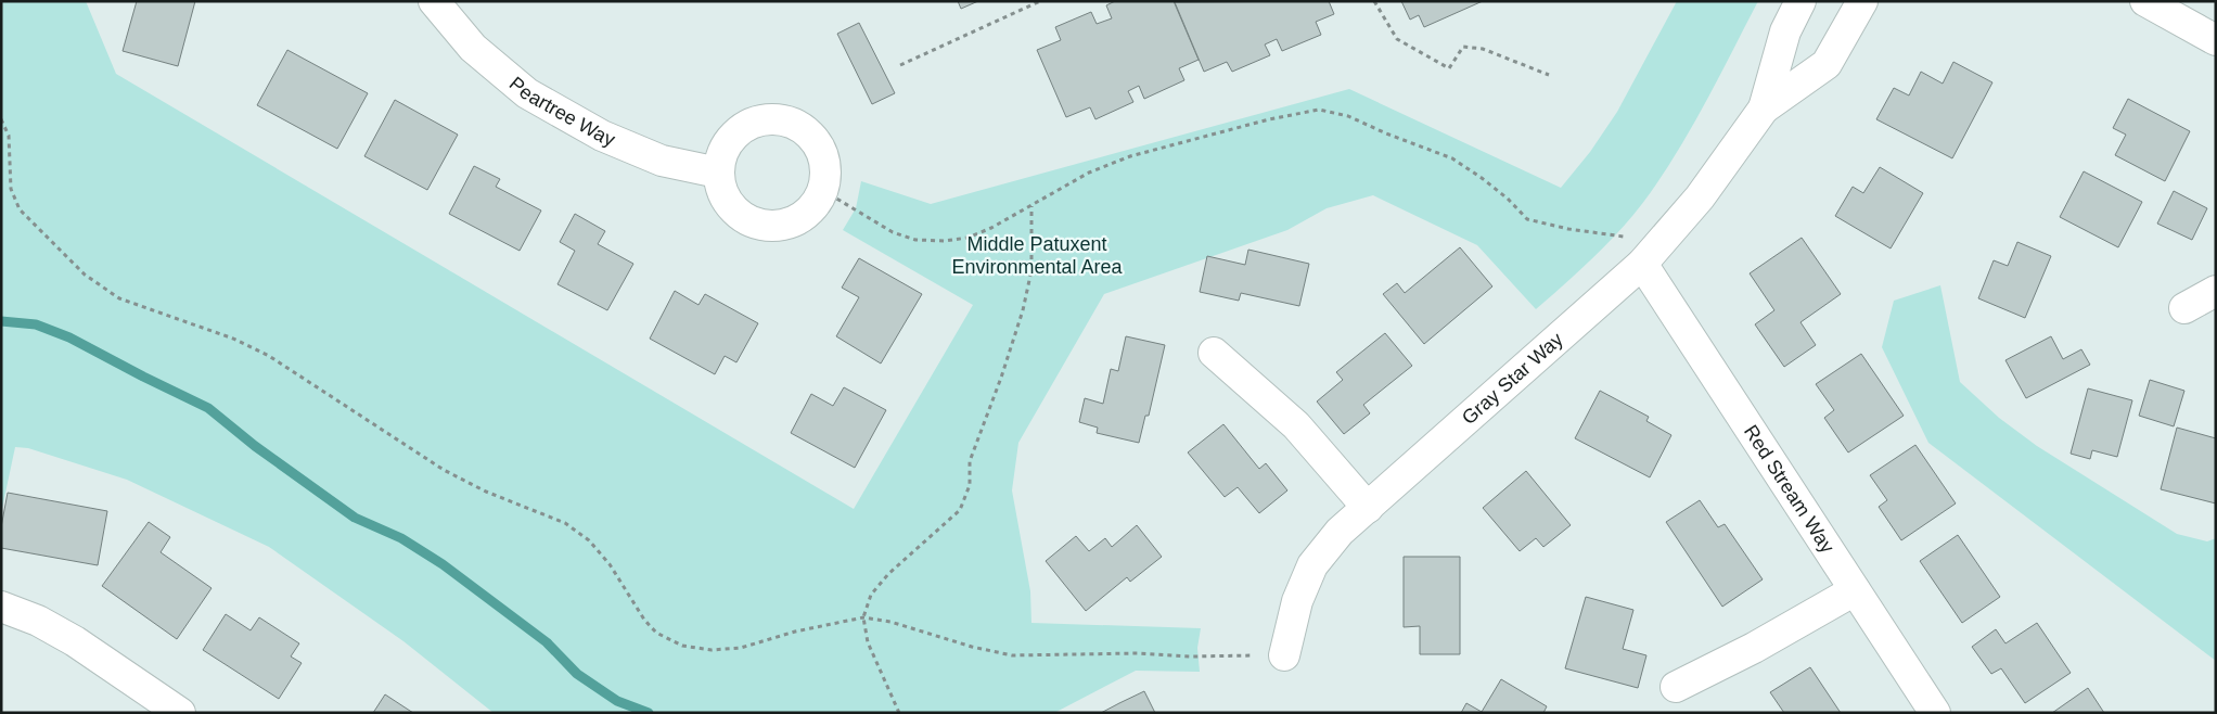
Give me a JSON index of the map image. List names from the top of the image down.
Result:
{
  "streets": {
    "street": ["Peartree Way", "Gray Star Way", "Red Stream Way"]
  },
  "crossings": [
    ["Gray Star Way", "Red Stream Way"]
  ],
  "parks": ["Middle Patuxent Environmental Area"]
}
